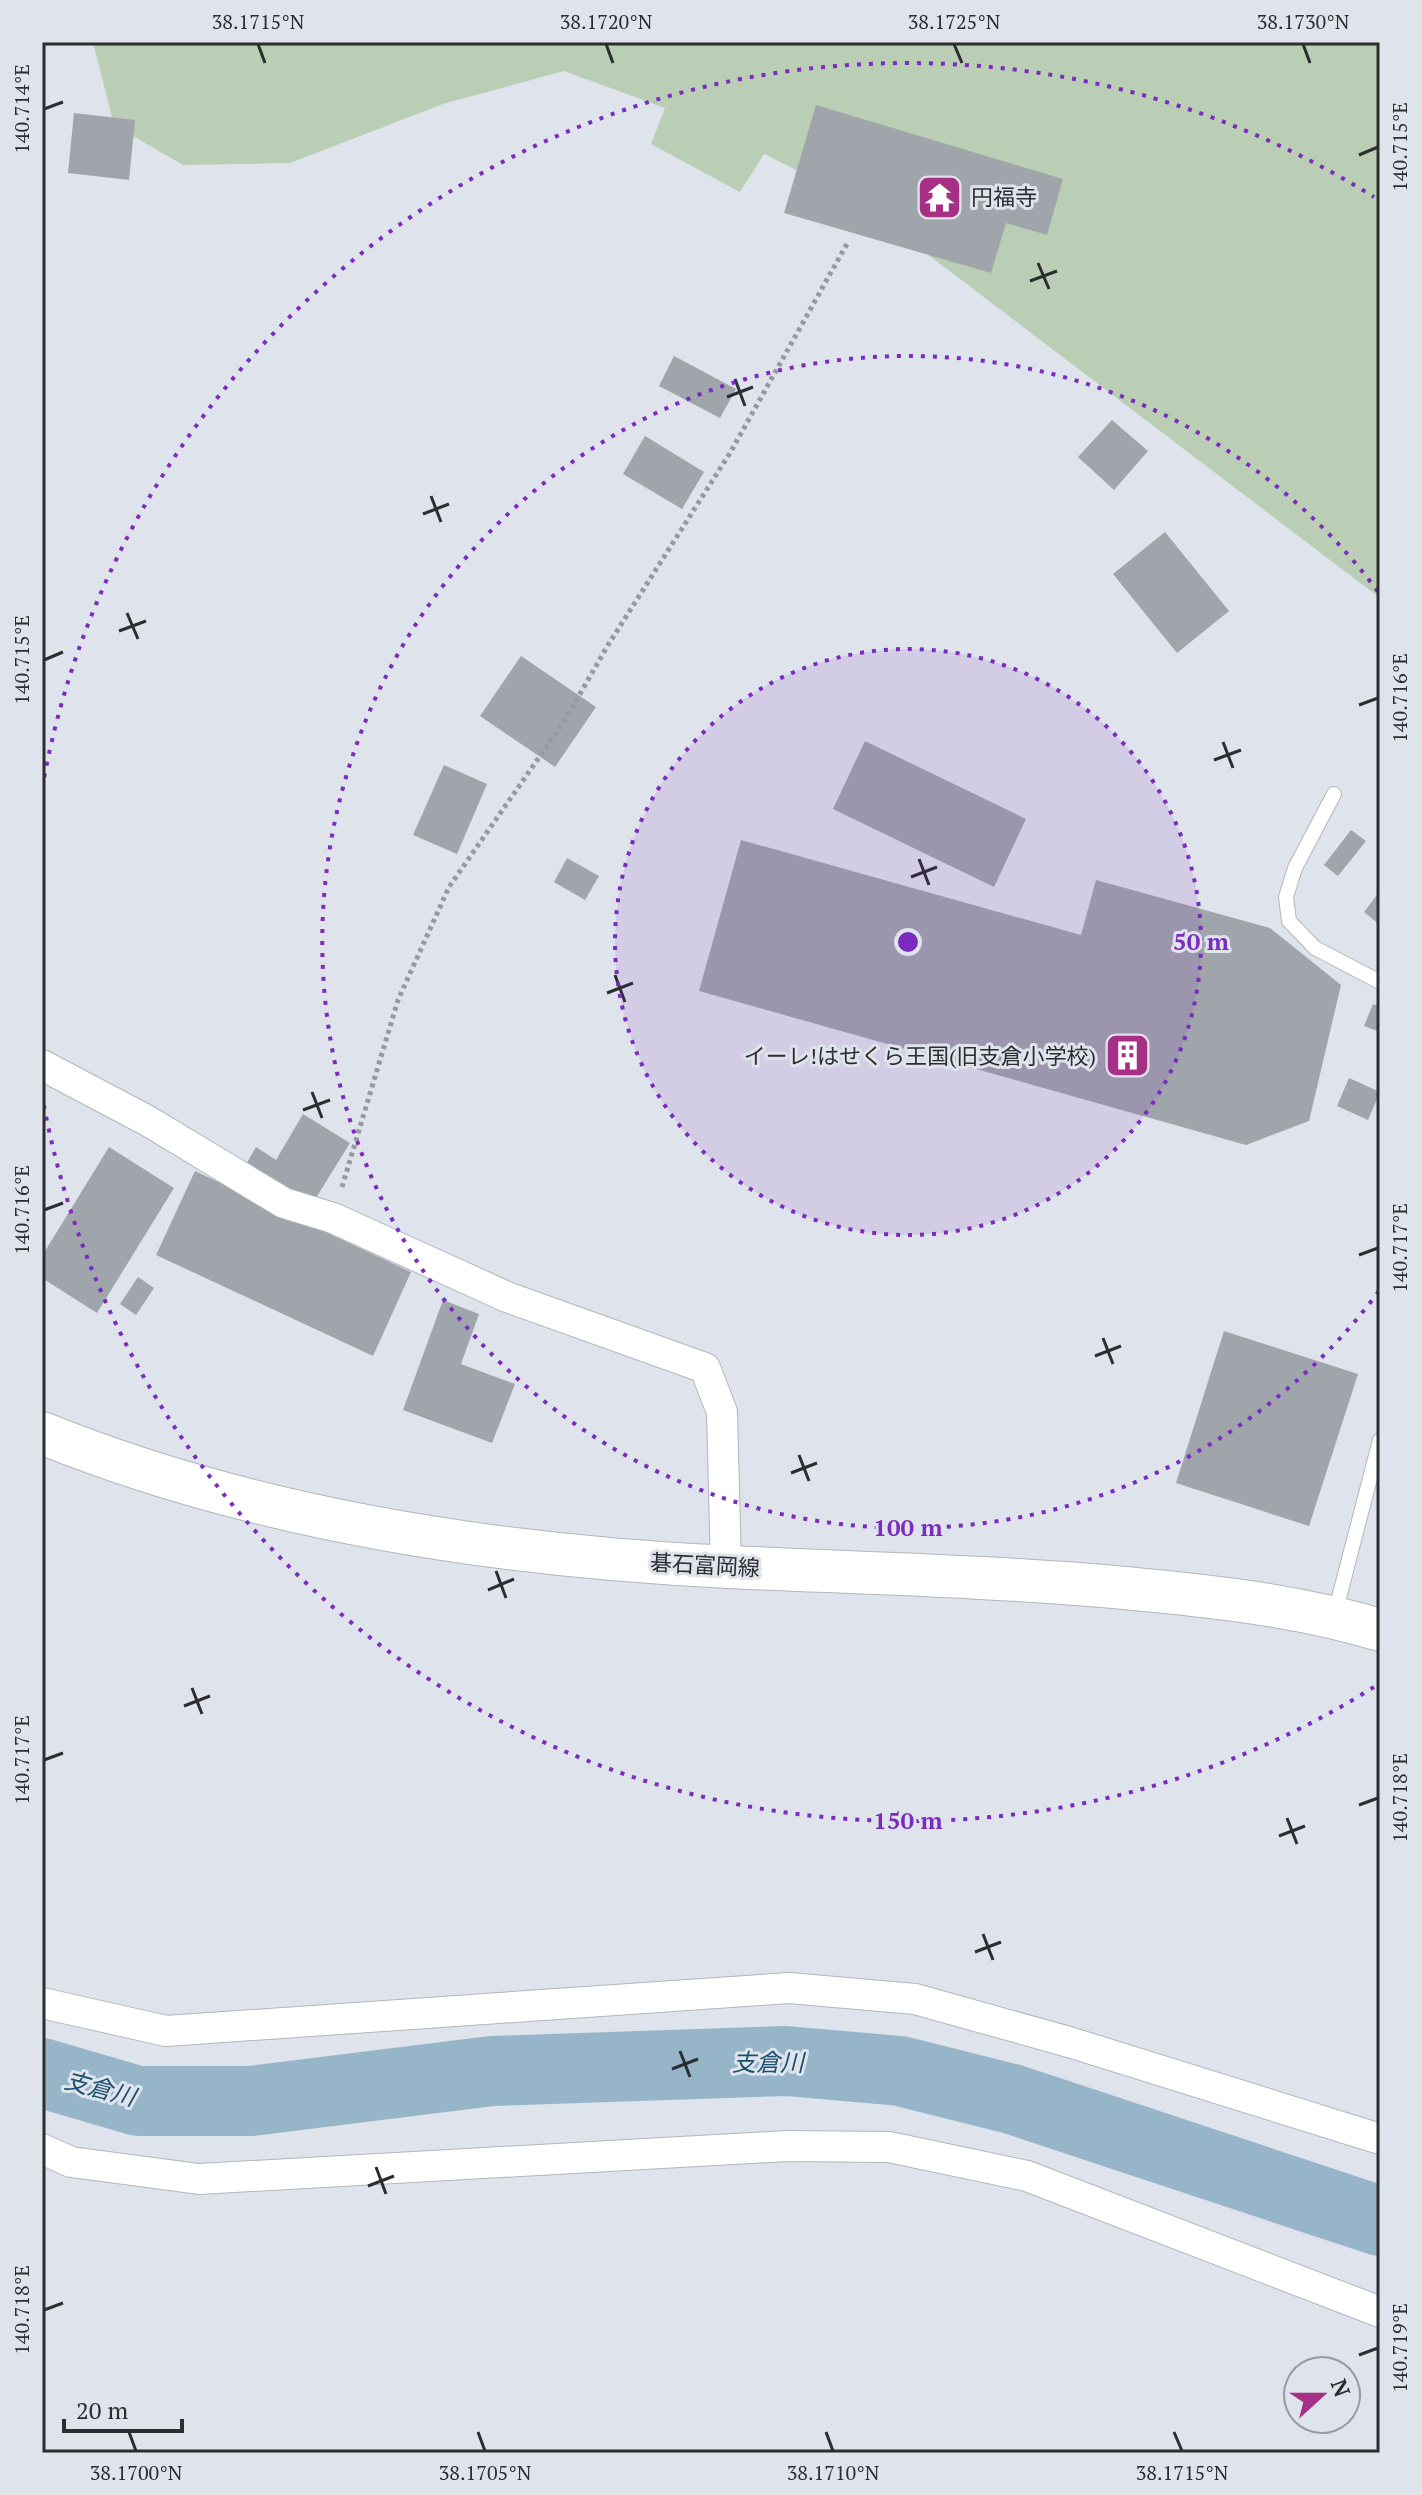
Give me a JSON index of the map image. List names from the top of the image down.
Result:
{
  "streets": {
    "main road": ["碁石富岡線"]
  },
  "water": ["支倉川"],
  "places": {
    "temple": ["円福寺"],
    "building": ["イーレ!はせくら王国(旧支倉小学校)"]
  },
  "scale_bar": "20 m",
  "north": "right",
  "coordinates": [
    "38.1715°N",
    "38.1720°N",
    "38.1725°N",
    "38.1730°N",
    "140.714°E",
    "140.715°E",
    "140.716°E",
    "140.717°E",
    "140.718°E",
    "140.719°E",
    "38.1700°N",
    "38.1705°N",
    "38.1710°N"
  ],
  "rings": ["50 m", "100 m", "150 m"]
}
